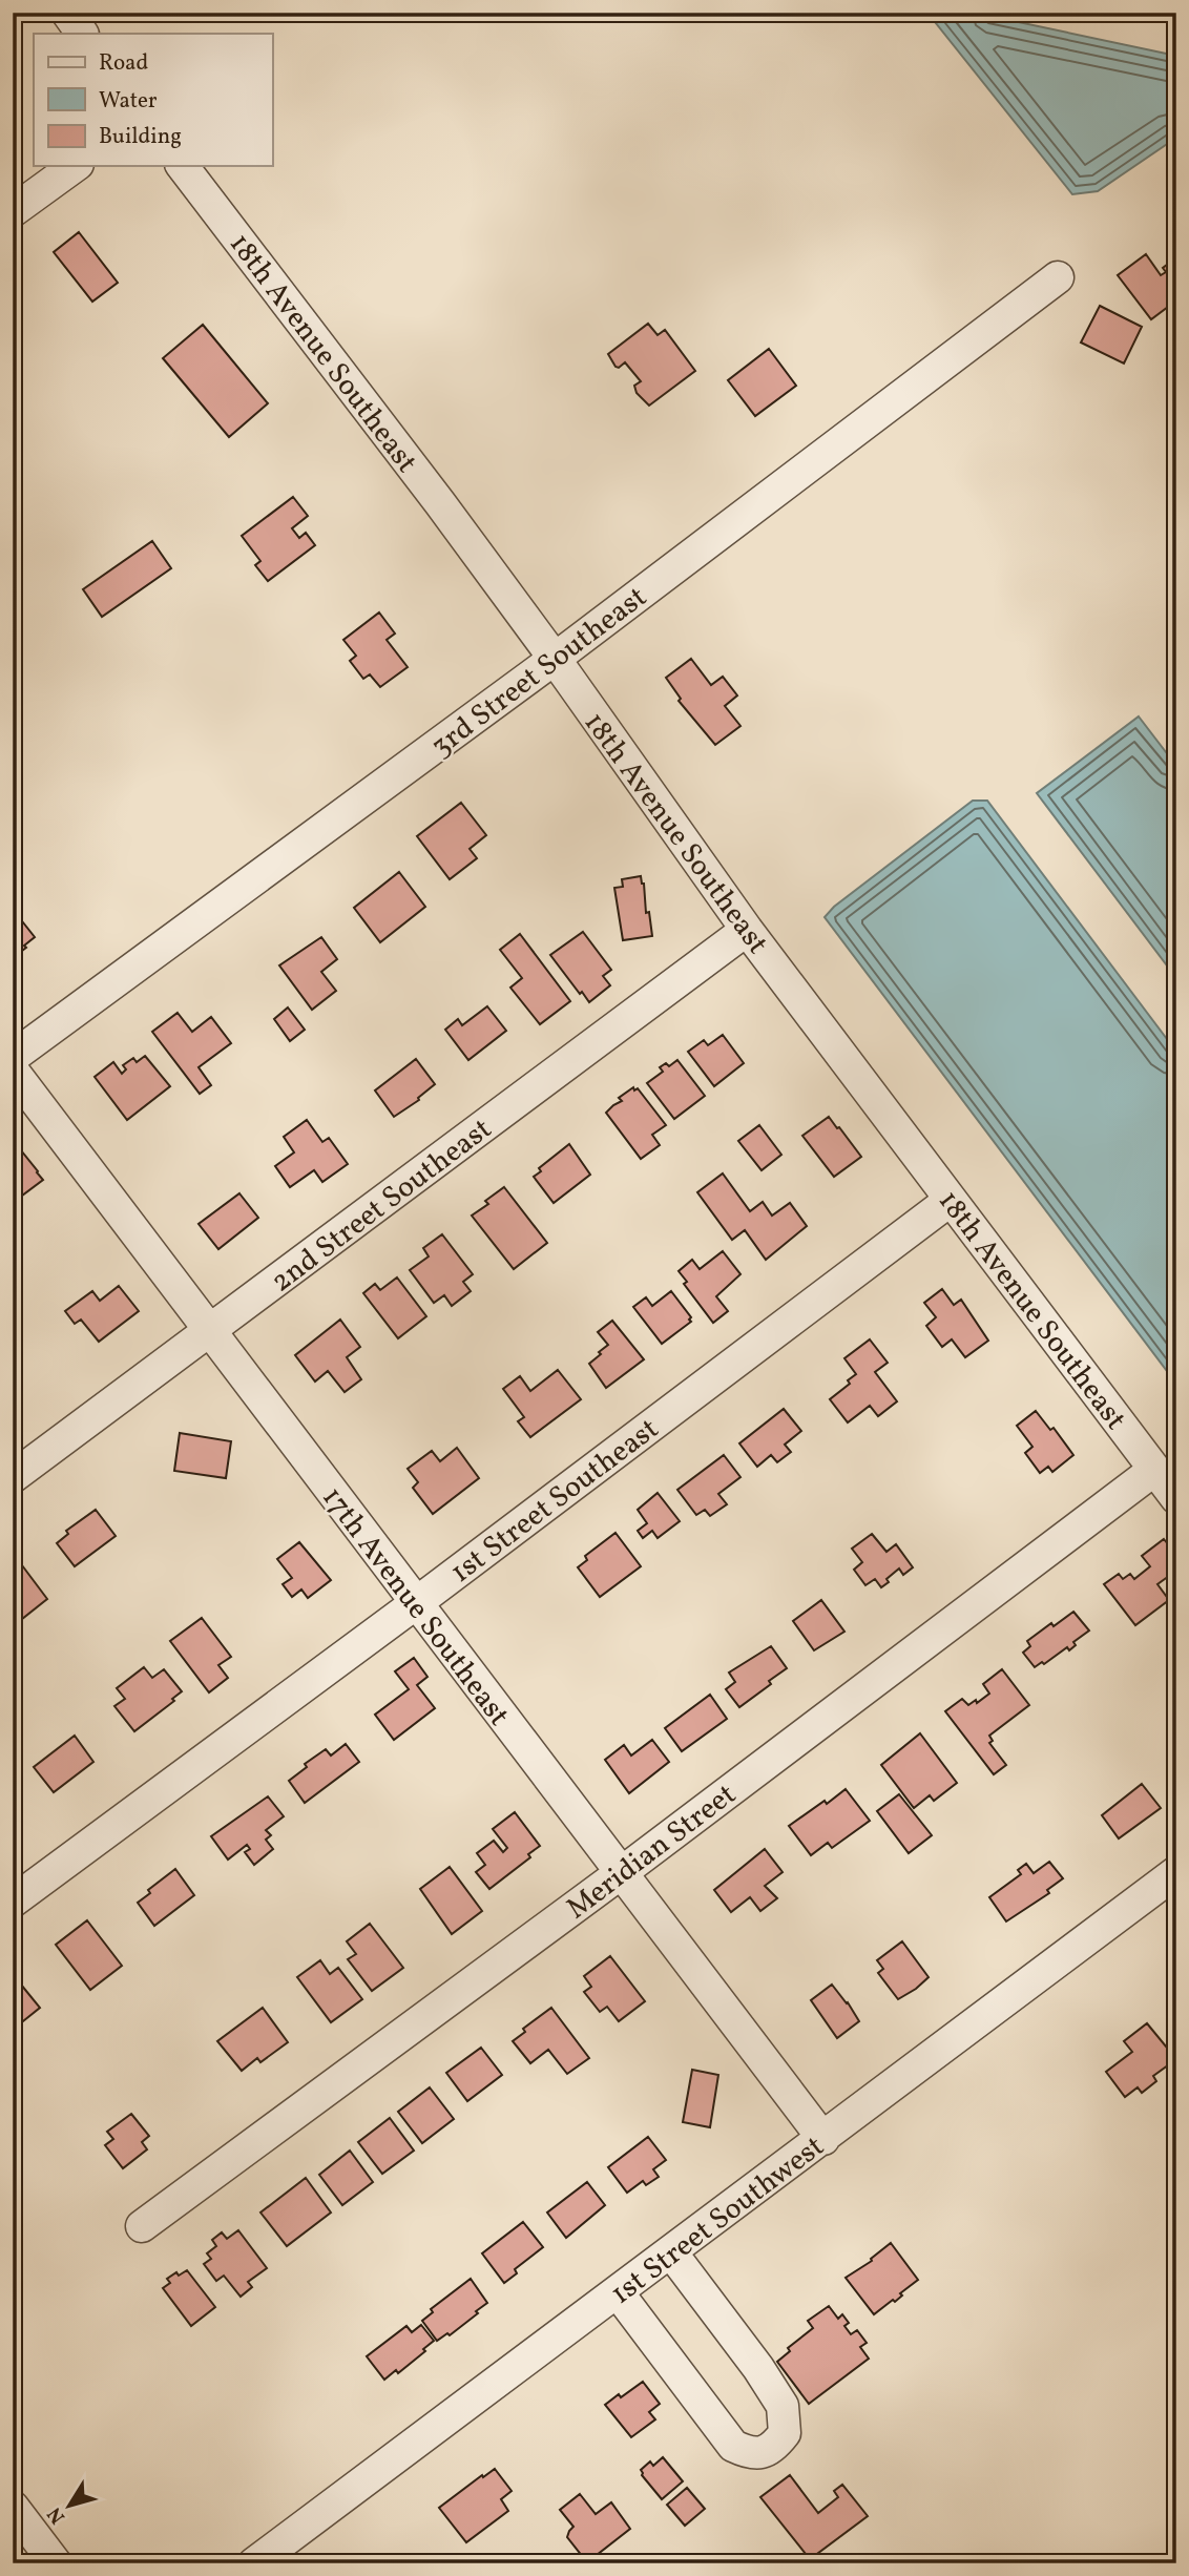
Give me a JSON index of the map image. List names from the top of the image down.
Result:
{
  "streets": {
    "street": [
      "18th Avenue Southeast",
      "3rd Street Southeast",
      "2nd Street Southeast",
      "1st Street Southeast",
      "17th Avenue Southeast",
      "Meridian Street",
      "1st Street Southwest"
    ]
  },
  "crossings": [
    ["18th Avenue Southeast", "3rd Street Southeast"],
    ["18th Avenue Southeast", "2nd Street Southeast"],
    ["18th Avenue Southeast", "1st Street Southeast"],
    ["18th Avenue Southeast", "Meridian Street"],
    ["2nd Street Southeast", "17th Avenue Southeast"],
    ["1st Street Southeast", "17th Avenue Southeast"],
    ["17th Avenue Southeast", "Meridian Street"],
    ["17th Avenue Southeast", "1st Street Southwest"]
  ],
  "legend": ["Road", "Water", "Building"],
  "north": "bottom left"
}
